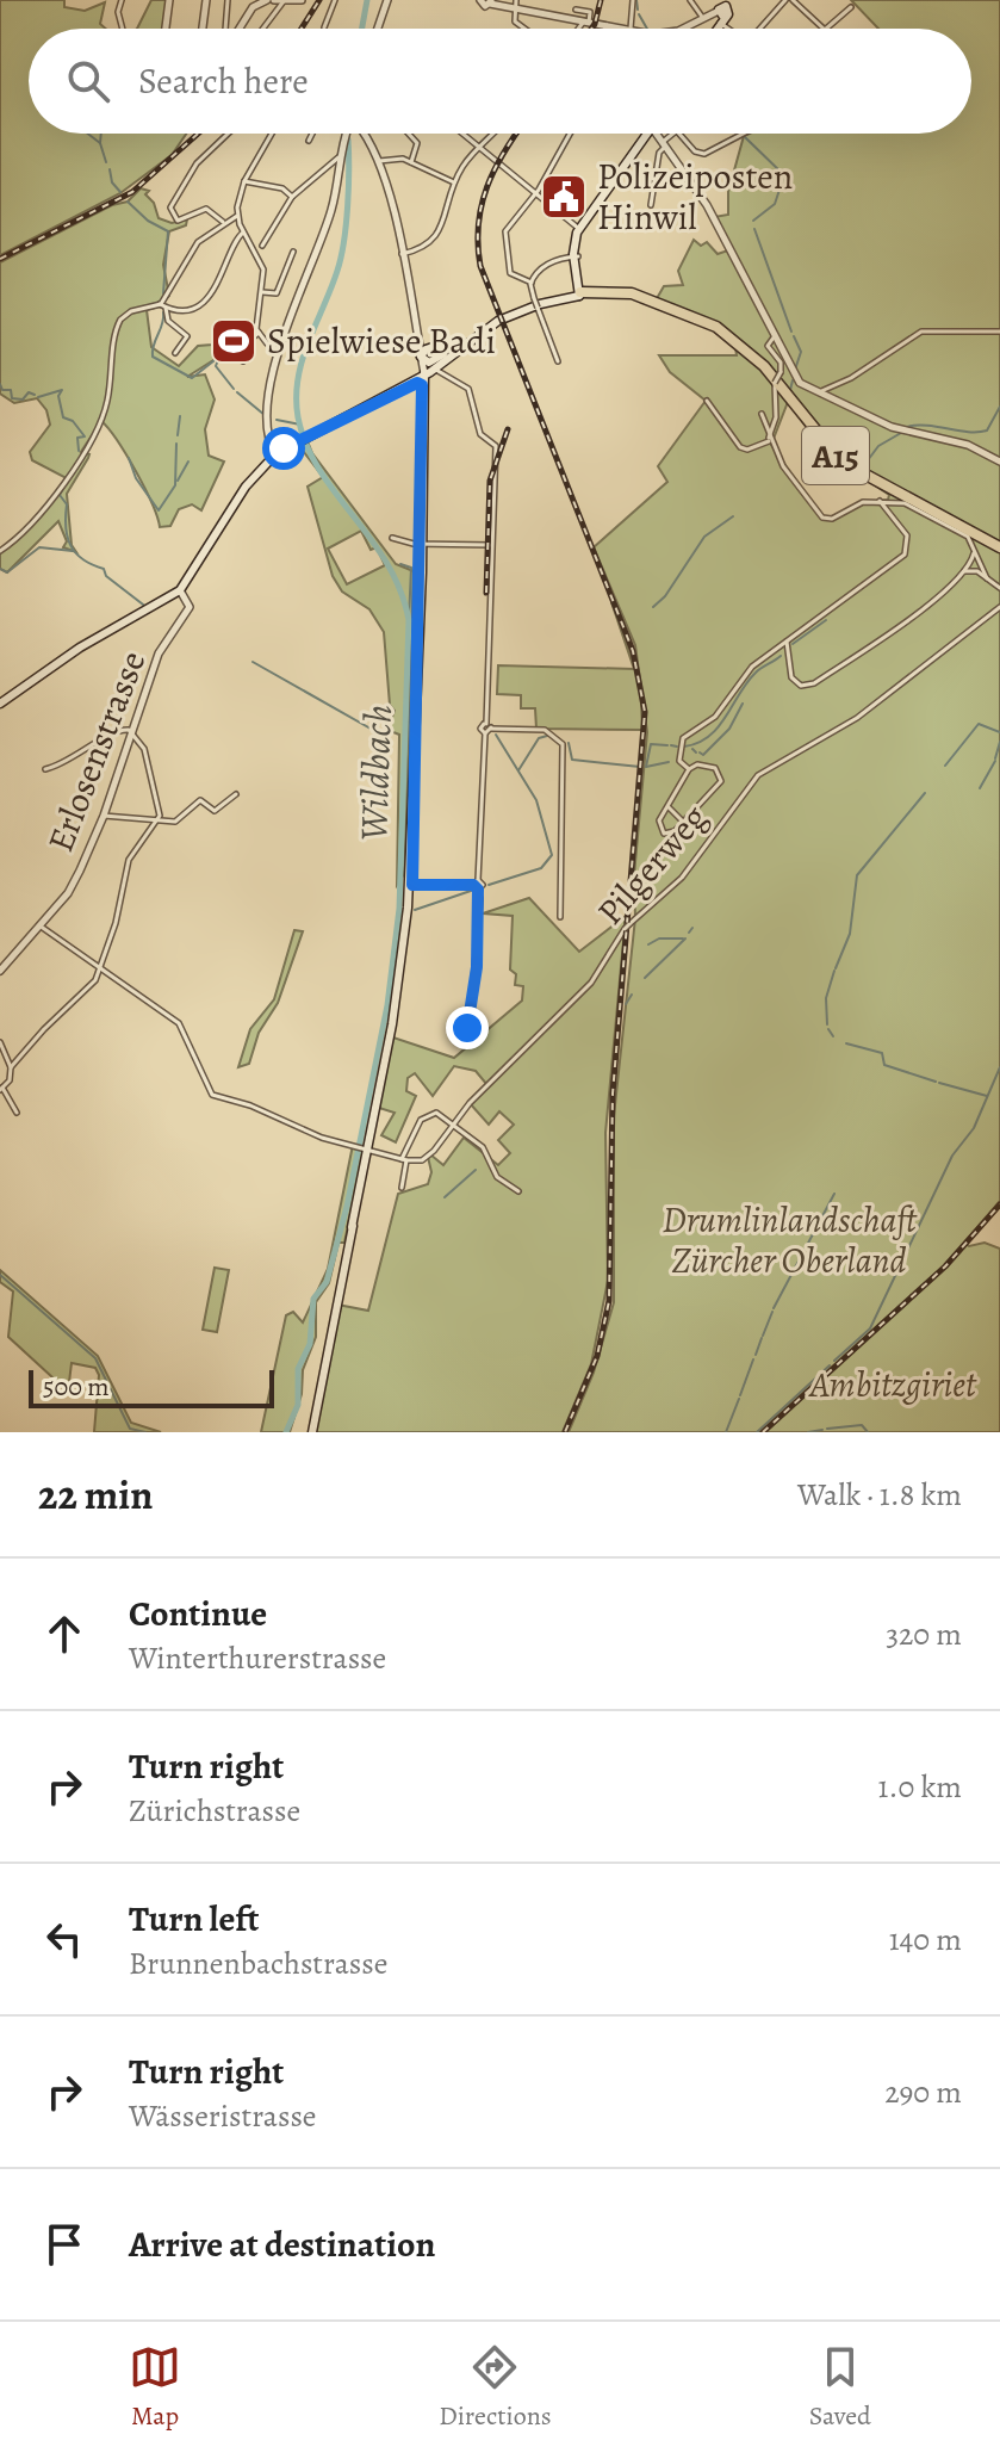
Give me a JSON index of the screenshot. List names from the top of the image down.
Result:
{
  "streets": {
    "highway": ["A15"],
    "street": ["Erlosenstrasse", "Pilgerweg"]
  },
  "water": ["Wildbach"],
  "parks": ["Drumlinlandschaft Zürcher Oberland", "Ambitzgiriet"],
  "places": {
    "public building": ["Polizeiposten Hinwil"],
    "sports": ["Spielwiese Badi"]
  },
  "scale_bar": "500 m",
  "page": {
    "search": "Search here",
    "scale": "500 m",
    "heading": ["22 min", "Walk · 1.8 km"],
    "list": [
      ["Continue", "Winterthurerstrasse", "320 m"],
      ["Turn right", "Zürichstrasse", "1.0 km"],
      ["Turn left", "Brunnenbachstrasse", "140 m"],
      ["Turn right", "Wässeristrasse", "290 m"],
      "Arrive at destination"
    ],
    "nav": ["Map", "Directions", "Saved"]
  }
}
